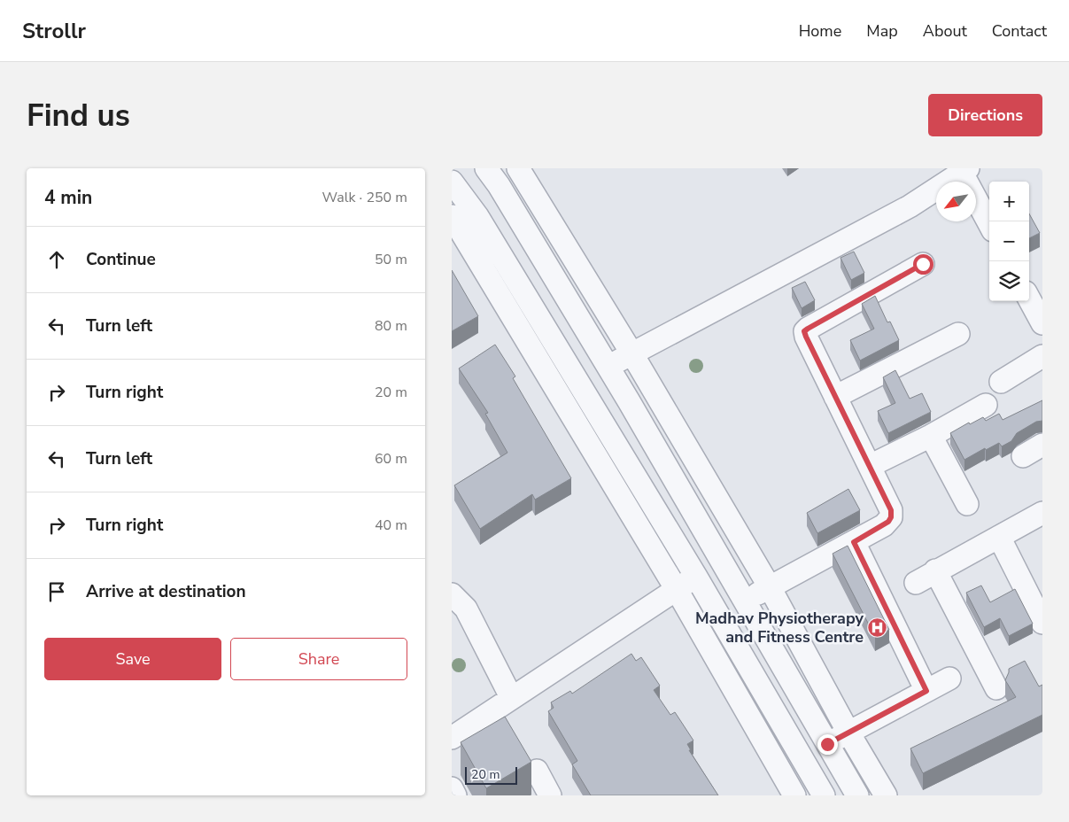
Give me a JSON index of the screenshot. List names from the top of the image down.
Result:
{
  "places": {
    "hospital": ["Madhav Physiotherapy and Fitness Centre"]
  },
  "scale_bar": "20 m",
  "north": "bottom left",
  "page": {
    "header": "Strollr",
    "nav": [
      "Home",
      "Map",
      "About",
      "Contact"
    ],
    "buttons": [
      "Directions",
      ["Save", "Share"]
    ],
    "title": "Find us",
    "heading": ["4 min", "Walk · 250 m"],
    "map_buttons": ["+", "−"],
    "list": [
      ["Continue", "50 m"],
      ["Turn left", "80 m"],
      ["Turn right", "20 m"],
      ["Turn left", "60 m"],
      ["Turn right", "40 m"],
      "Arrive at destination"
    ],
    "scale": "20 m"
  }
}
